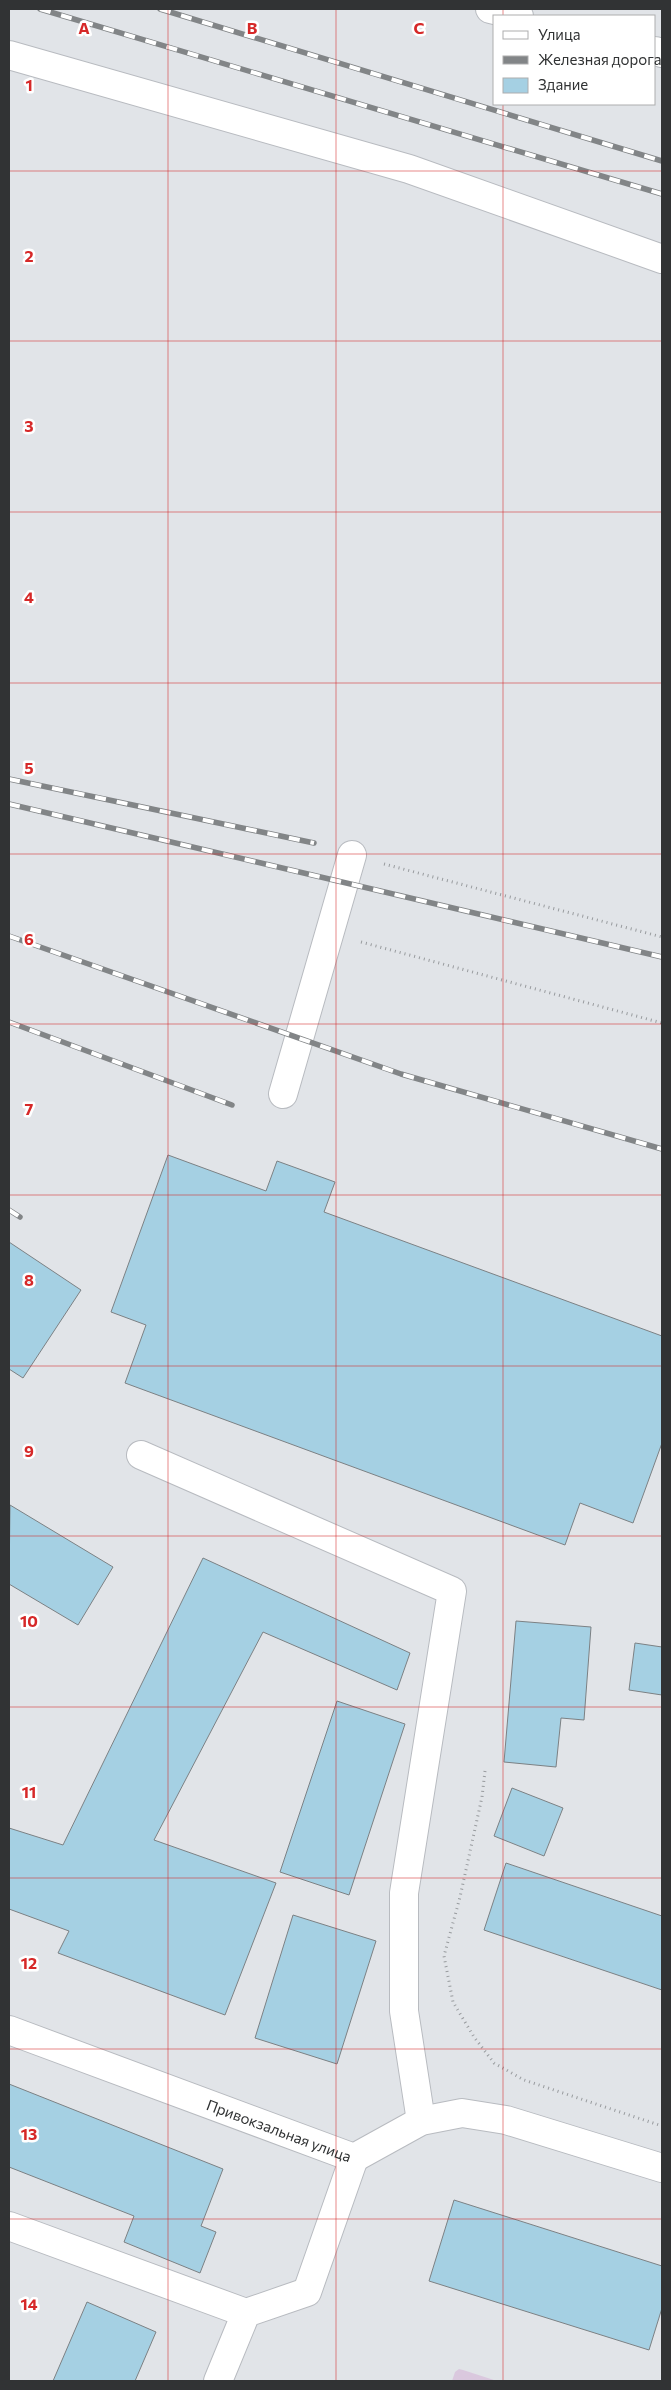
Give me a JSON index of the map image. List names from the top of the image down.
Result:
{
  "streets": {
    "street": ["Привокзальная улица"]
  },
  "legend": ["Улица", "Железная дорога", "Здание"],
  "grid": {
    "columns": ["A", "B", "C"],
    "rows": [
      "1",
      "2",
      "3",
      "4",
      "5",
      "6",
      "7",
      "8",
      "9",
      "10",
      "11",
      "12",
      "13",
      "14"
    ]
  }
}
